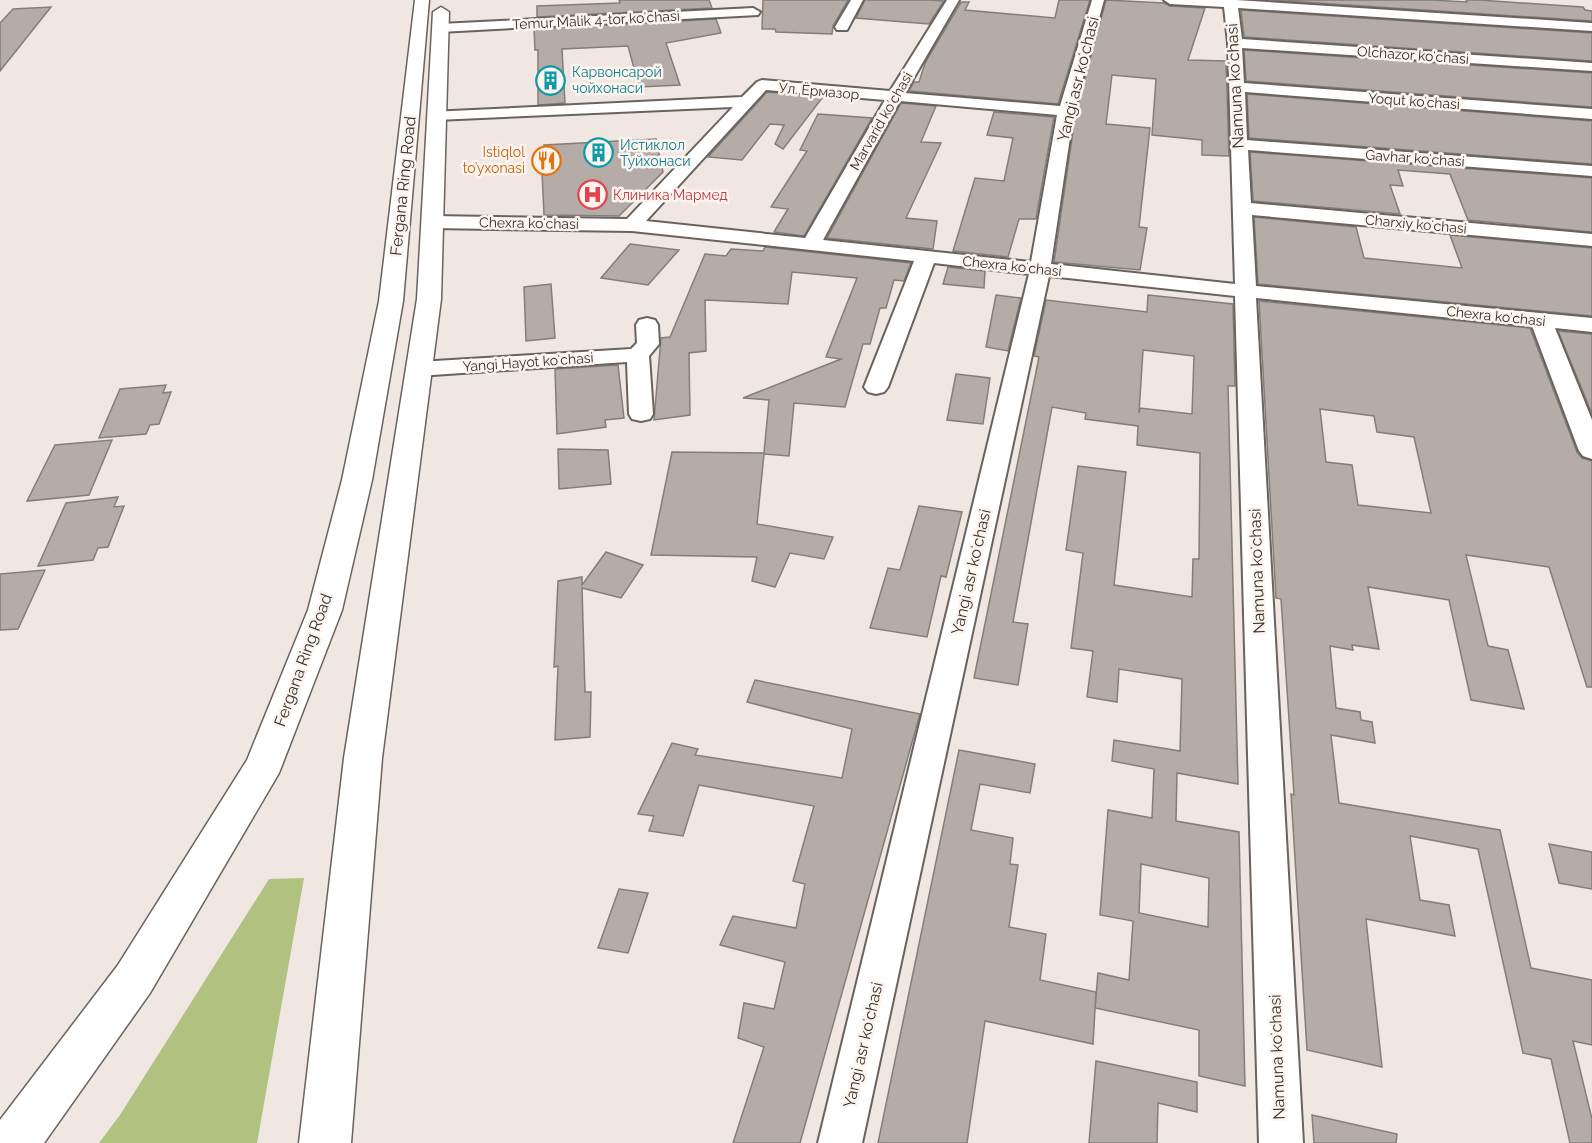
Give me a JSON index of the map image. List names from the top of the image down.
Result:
{
  "streets": {
    "highway": ["Fergana Ring Road"],
    "street": [
      "Temur Malik 4-tor koʻchasi",
      "Olchazor koʻchasi",
      "Yangi asr koʻchasi",
      "Namuna koʻchasi",
      "Ул. Ёрмазор",
      "Yoqut koʻchasi",
      "Marvarid koʻchasi",
      "Gavhar koʻchasi",
      "Chexra koʻchasi",
      "Charxiy koʻchasi",
      "Yangi Hayot koʻchasi"
    ]
  },
  "crossings": [
    ["Temur Malik 4-tor koʻchasi", "Fergana Ring Road"],
    ["Olchazor koʻchasi", "Namuna koʻchasi"],
    ["Yangi asr koʻchasi", "Ул. Ёрмазор"],
    ["Yangi asr koʻchasi", "Chexra koʻchasi"],
    ["Namuna koʻchasi", "Yoqut koʻchasi"],
    ["Namuna koʻchasi", "Gavhar koʻchasi"],
    ["Namuna koʻchasi", "Chexra koʻchasi"],
    ["Namuna koʻchasi", "Charxiy koʻchasi"],
    ["Ул. Ёрмазор", "Marvarid koʻchasi"],
    ["Ул. Ёрмазор", "Chexra koʻchasi"],
    ["Marvarid koʻchasi", "Chexra koʻchasi"],
    ["Fergana Ring Road", "Chexra koʻchasi"],
    ["Fergana Ring Road", "Yangi Hayot koʻchasi"]
  ],
  "places": {
    "building": ["Карвонсарой чойхонаси", "Истиклол Туйхонаси"],
    "restaurant": ["Istiqlol to’yxonasi"],
    "hospital": ["Клиника Мармед"]
  }
}
